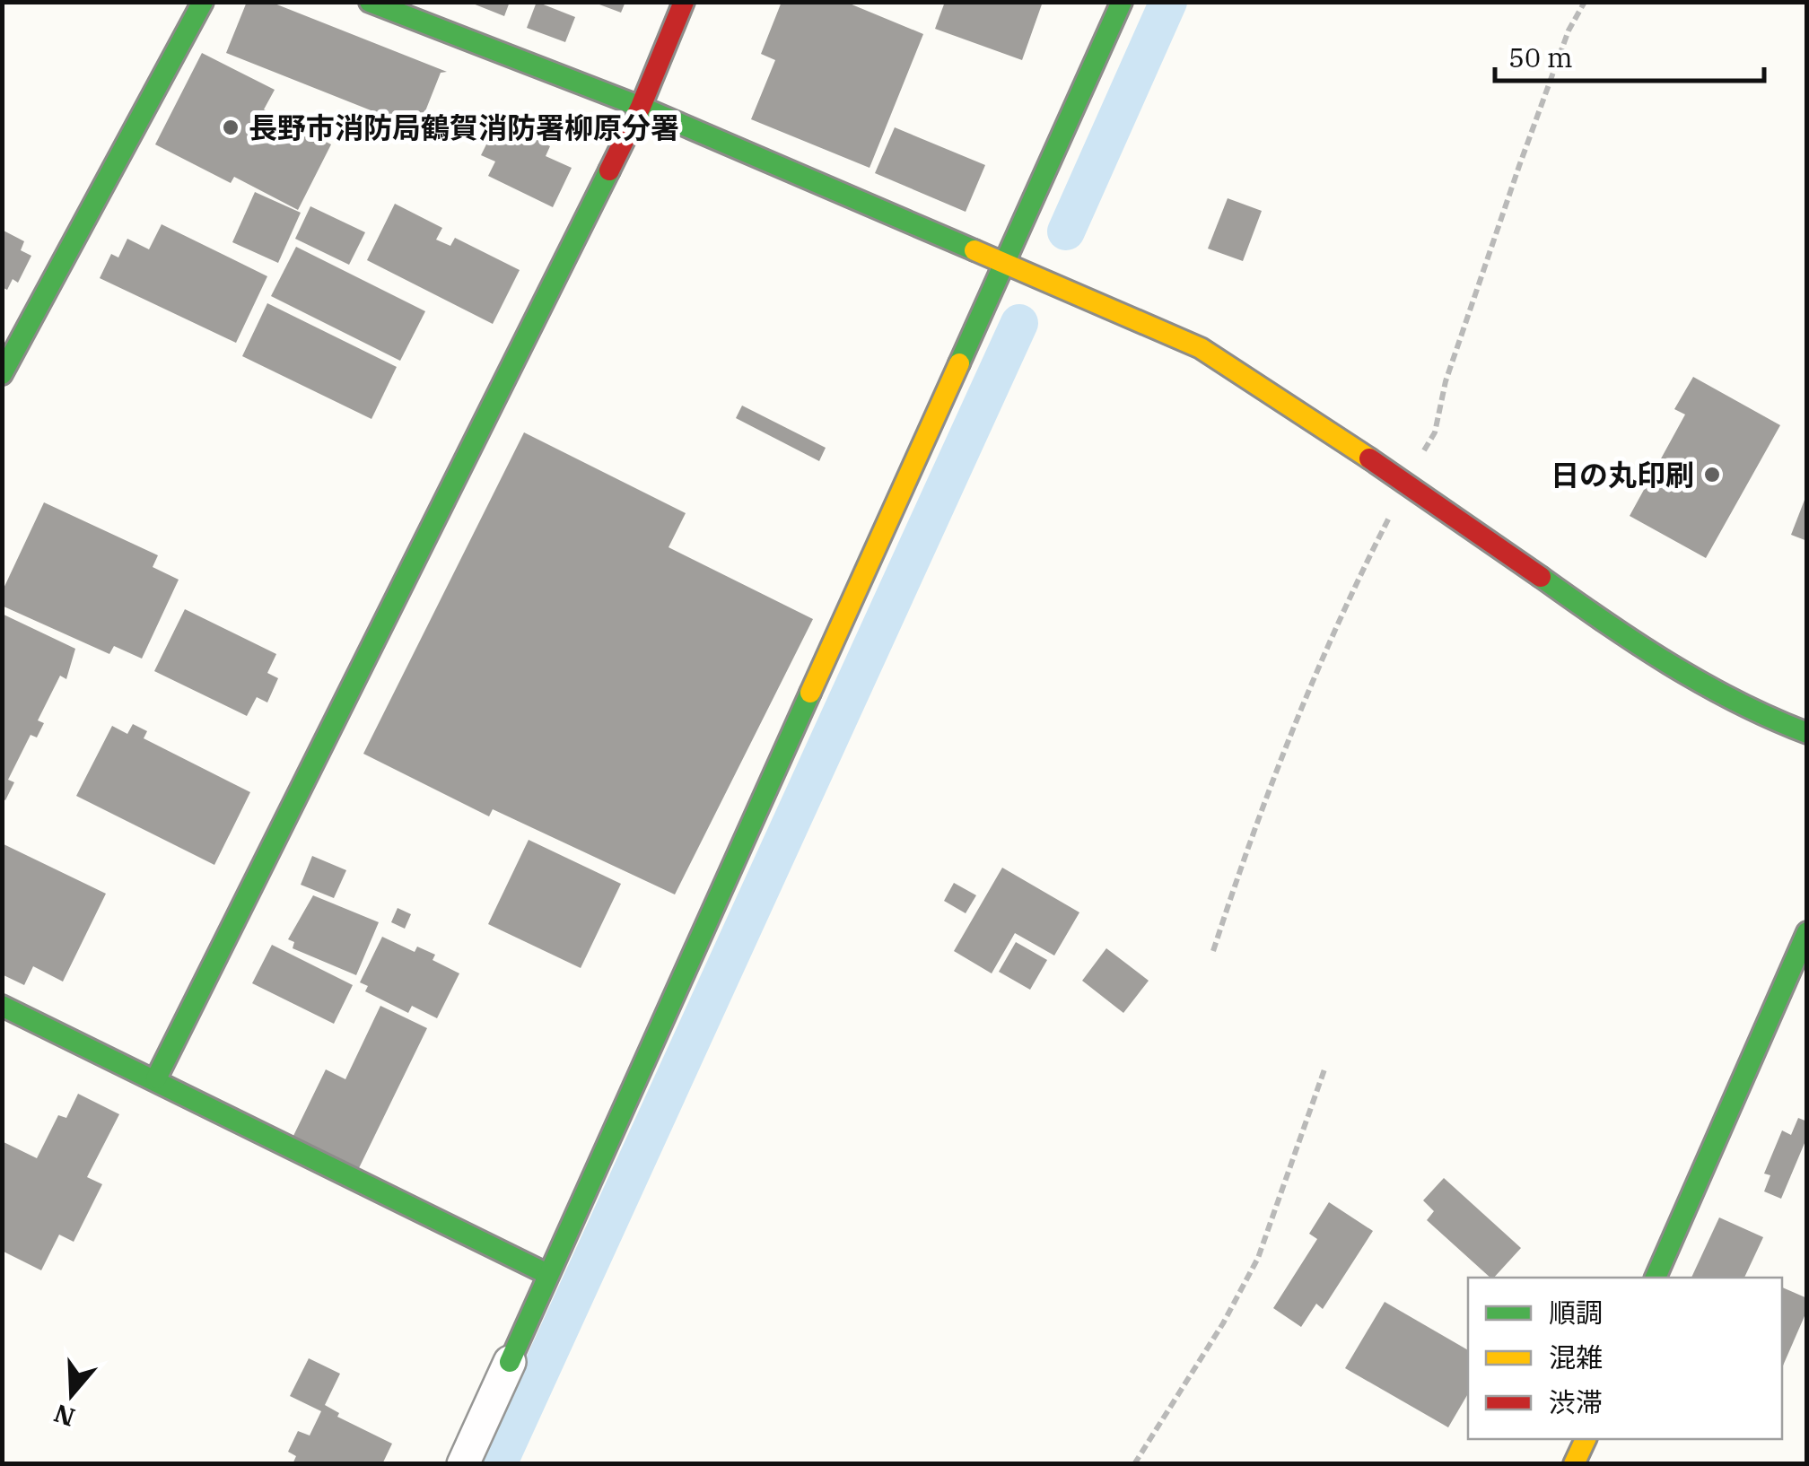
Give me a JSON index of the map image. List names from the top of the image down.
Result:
{
  "places": ["長野市消防局鶴賀消防署柳原分署", "日の丸印刷"],
  "legend": ["順調", "混雑", "渋滞"],
  "scale_bar": "50 m",
  "north": "bottom"
}
